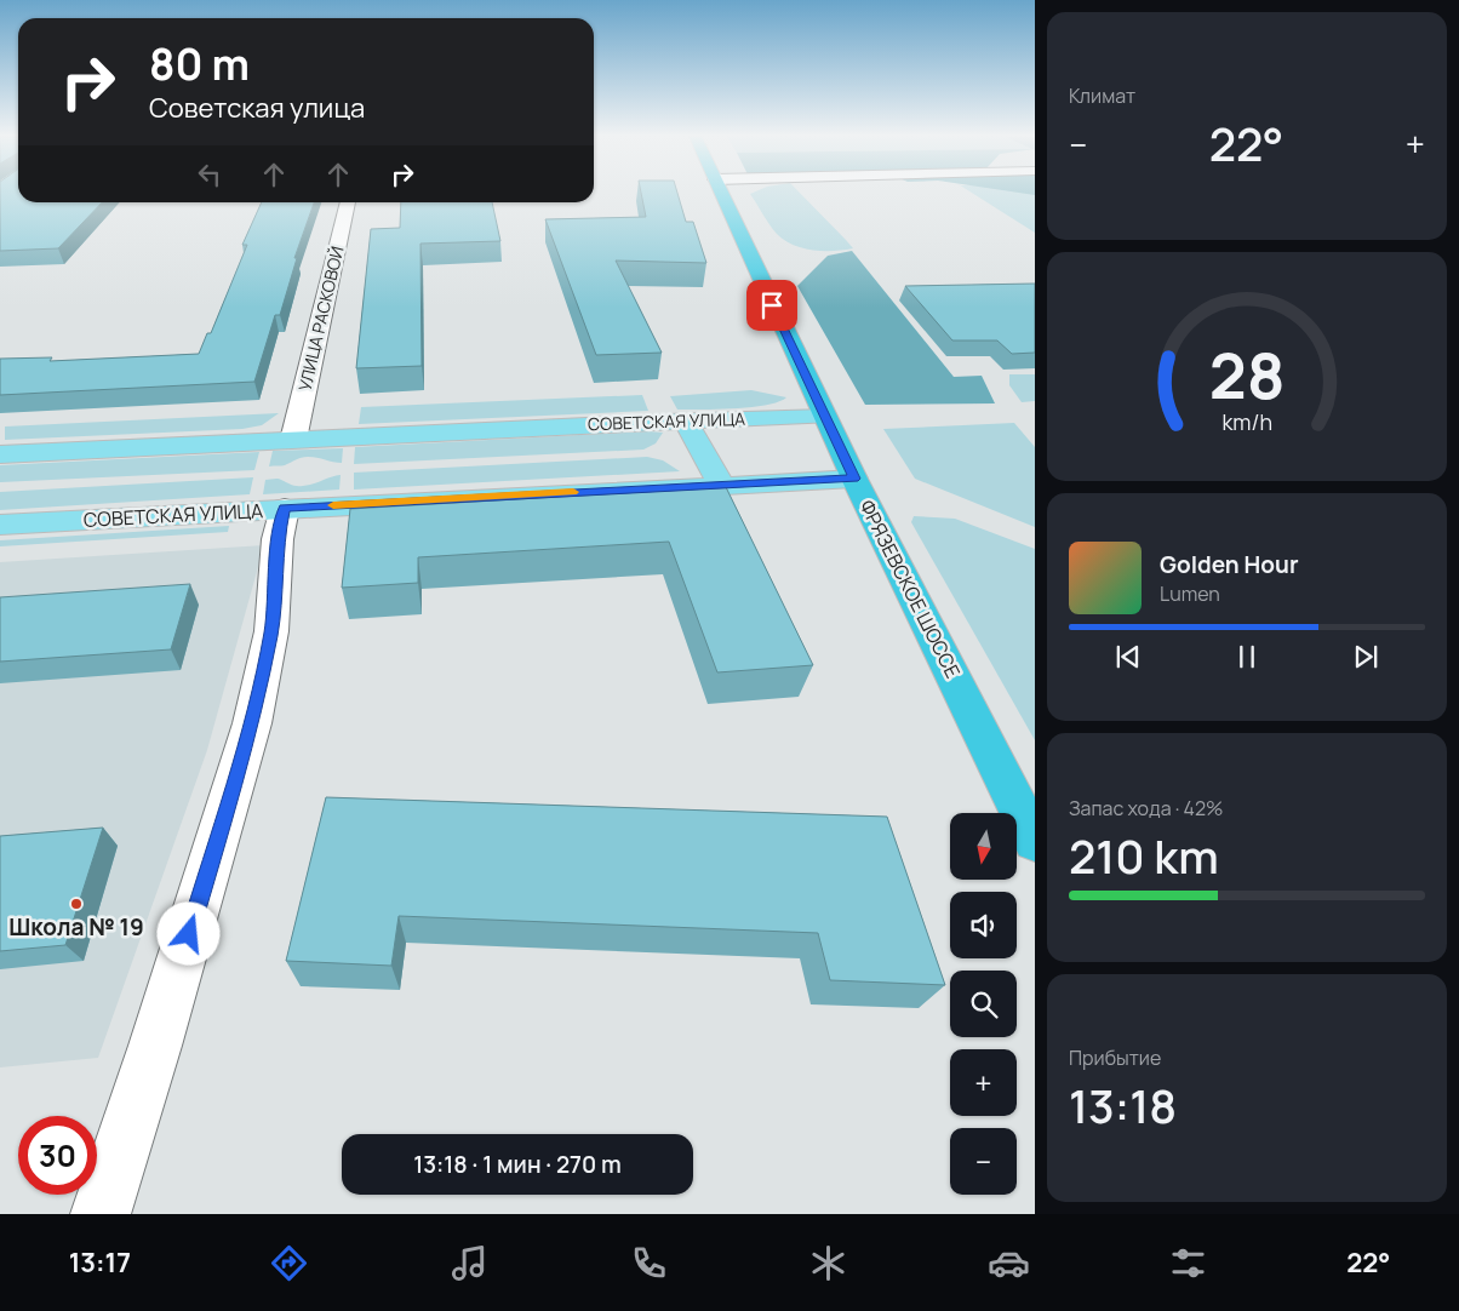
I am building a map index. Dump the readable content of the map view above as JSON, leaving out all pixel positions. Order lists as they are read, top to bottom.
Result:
{
  "streets": {
    "highway": ["ФРЯЗЕВСКОЕ ШОССЕ"],
    "main road": ["СОВЕТСКАЯ УЛИЦА"],
    "street": ["УЛИЦА РАСКОВОЙ"]
  },
  "crossings": [
    ["УЛИЦА РАСКОВОЙ", "СОВЕТСКАЯ УЛИЦА"],
    ["СОВЕТСКАЯ УЛИЦА", "ФРЯЗЕВСКОЕ ШОССЕ"]
  ],
  "places": ["Школа № 19"],
  "north": "bottom",
  "page": {
    "tile": [
      "Климат",
      ["Запас хода · 42%", "210 km"],
      ["Прибытие", "13:18"]
    ],
    "turn": ["80 m", "Советская улица"],
    "heat": ["−", "22°", "+"],
    "song": ["Golden Hour", "Lumen"],
    "map_buttons": ["+", "−"],
    "limit": "30",
    "trip": "13:18 · 1 мин · 270 m",
    "tabs": ["13:17", "22°"],
    "gauge": ["28", "km/h"]
  }
}
